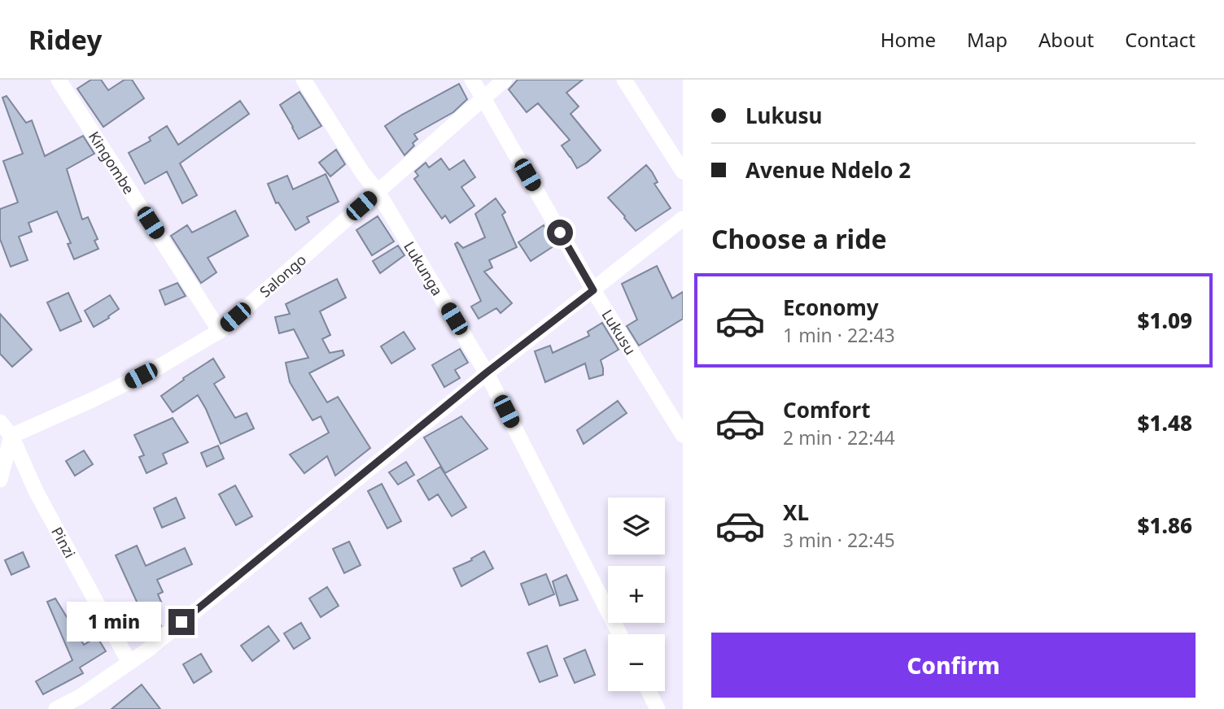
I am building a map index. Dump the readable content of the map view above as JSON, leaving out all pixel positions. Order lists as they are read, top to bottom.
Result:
{
  "streets": {
    "street": [
      "Kingombe",
      "Lukunga",
      "Salongo",
      "Lukusu",
      "Pinzi"
    ]
  },
  "crossings": [
    ["Kingombe", "Salongo"],
    ["Lukunga", "Salongo"],
    ["Salongo", "Lukusu"],
    ["Salongo", "Pinzi"]
  ],
  "page": {
    "header": "Ridey",
    "nav": [
      "Home",
      "Map",
      "About",
      "Contact"
    ],
    "banner": ["Lukusu", "Avenue Ndelo 2"],
    "heading": "Choose a ride",
    "list": [
      {
        "name": "Economy",
        "note": "1 min · 22:43",
        "value": "$1.09"
      },
      {
        "name": "Comfort",
        "note": "2 min · 22:44",
        "value": "$1.48"
      },
      {
        "name": "XL",
        "note": "3 min · 22:45",
        "value": "$1.86"
      }
    ],
    "map_buttons": ["+", "−"],
    "bubble": "1 min",
    "buttons": "Confirm"
  }
}
